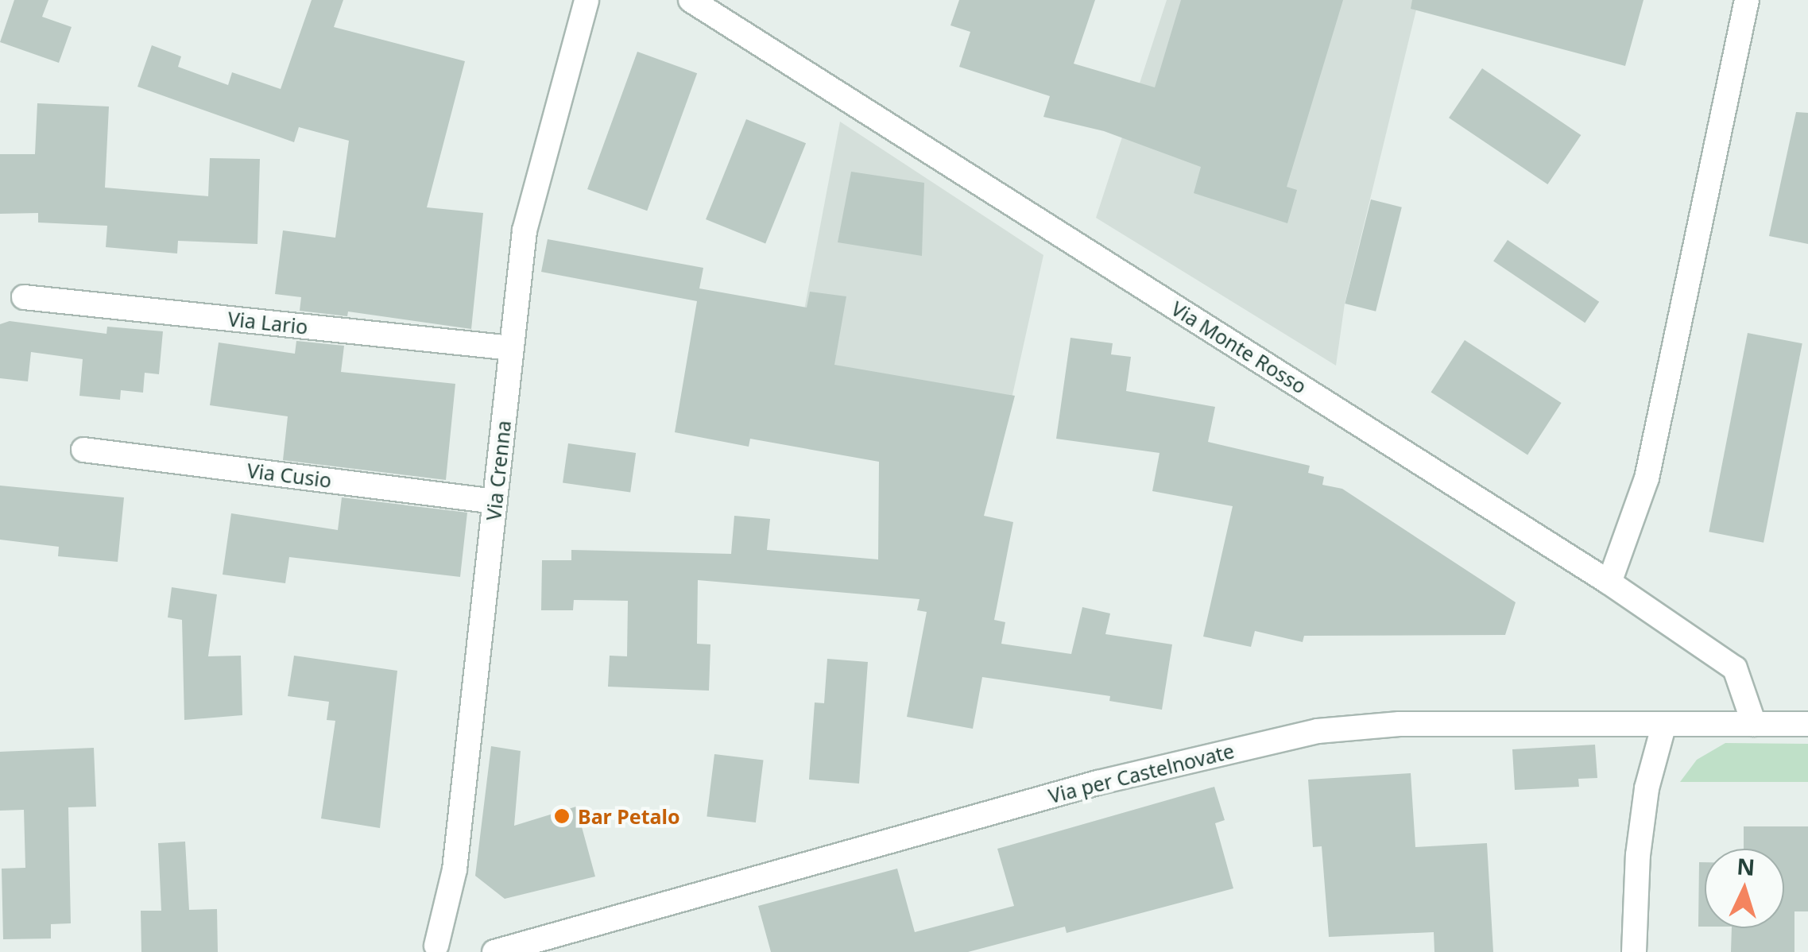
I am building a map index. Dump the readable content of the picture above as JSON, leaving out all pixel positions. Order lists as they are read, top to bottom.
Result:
{
  "streets": {
    "street": [
      "Via Lario",
      "Via Monte Rosso",
      "Via Crenna",
      "Via Cusio",
      "Via per Castelnovate"
    ]
  },
  "crossings": [
    ["Via Lario", "Via Crenna"],
    ["Via Monte Rosso", "Via per Castelnovate"],
    ["Via Crenna", "Via Cusio"]
  ],
  "places": ["Bar Petalo"],
  "north": "top"
}
